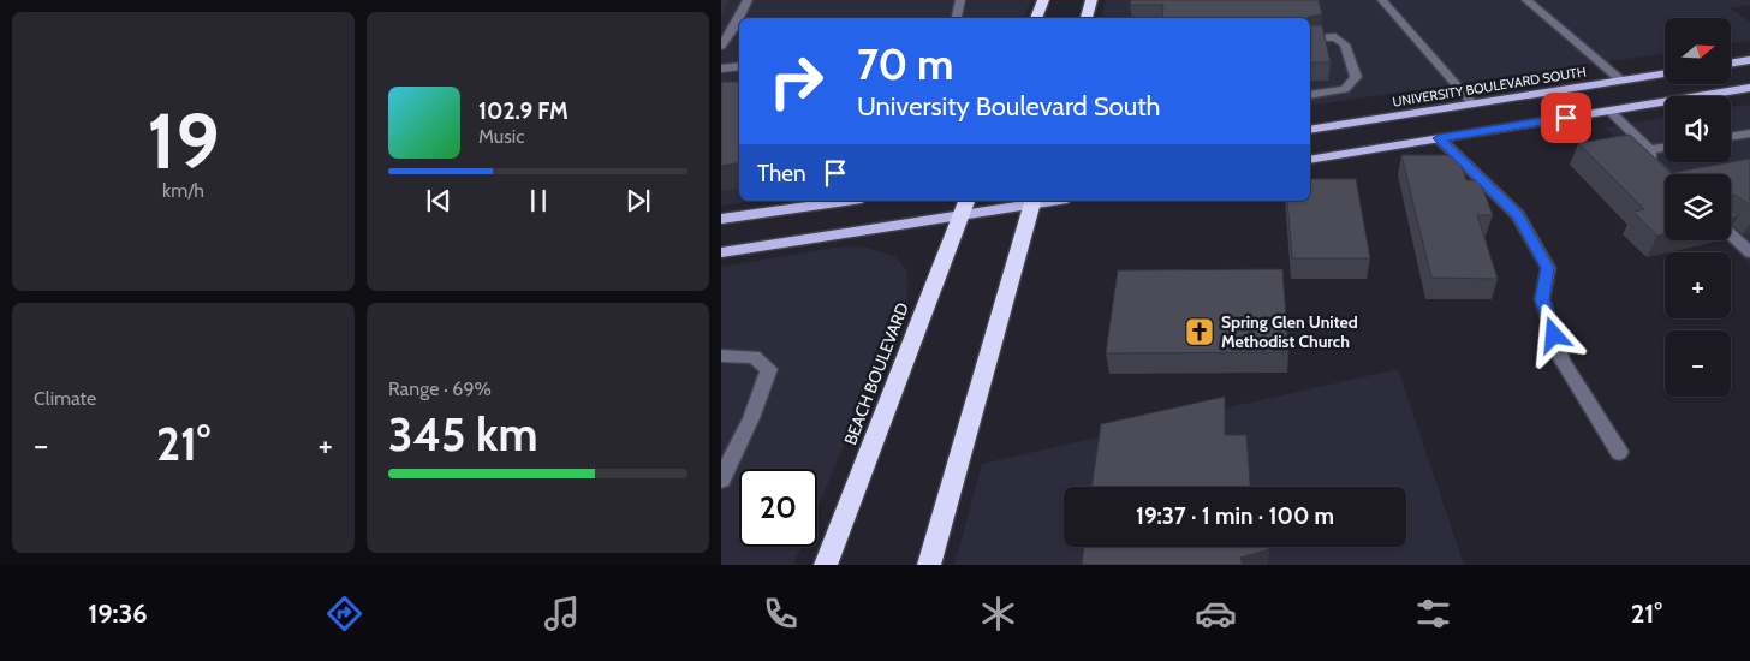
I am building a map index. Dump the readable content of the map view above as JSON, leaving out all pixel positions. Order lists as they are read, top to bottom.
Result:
{
  "streets": {
    "highway": ["BEACH BOULEVARD"],
    "main road": ["UNIVERSITY BOULEVARD SOUTH"]
  },
  "places": {
    "church": ["Spring Glen United Methodist Church"]
  },
  "north": "right",
  "page": {
    "tile": [
      ["19", "km/h"],
      "Climate",
      ["Range · 69%", "345 km"]
    ],
    "map_buttons": ["+", "−"],
    "turn": ["70 m", "University Boulevard South"],
    "song": ["102.9 FM", "Music"],
    "then": "Then",
    "heat": ["−", "21°", "+"],
    "limit": "20",
    "trip": "19:37 · 1 min · 100 m",
    "tabs": ["19:36", "21°"]
  }
}
